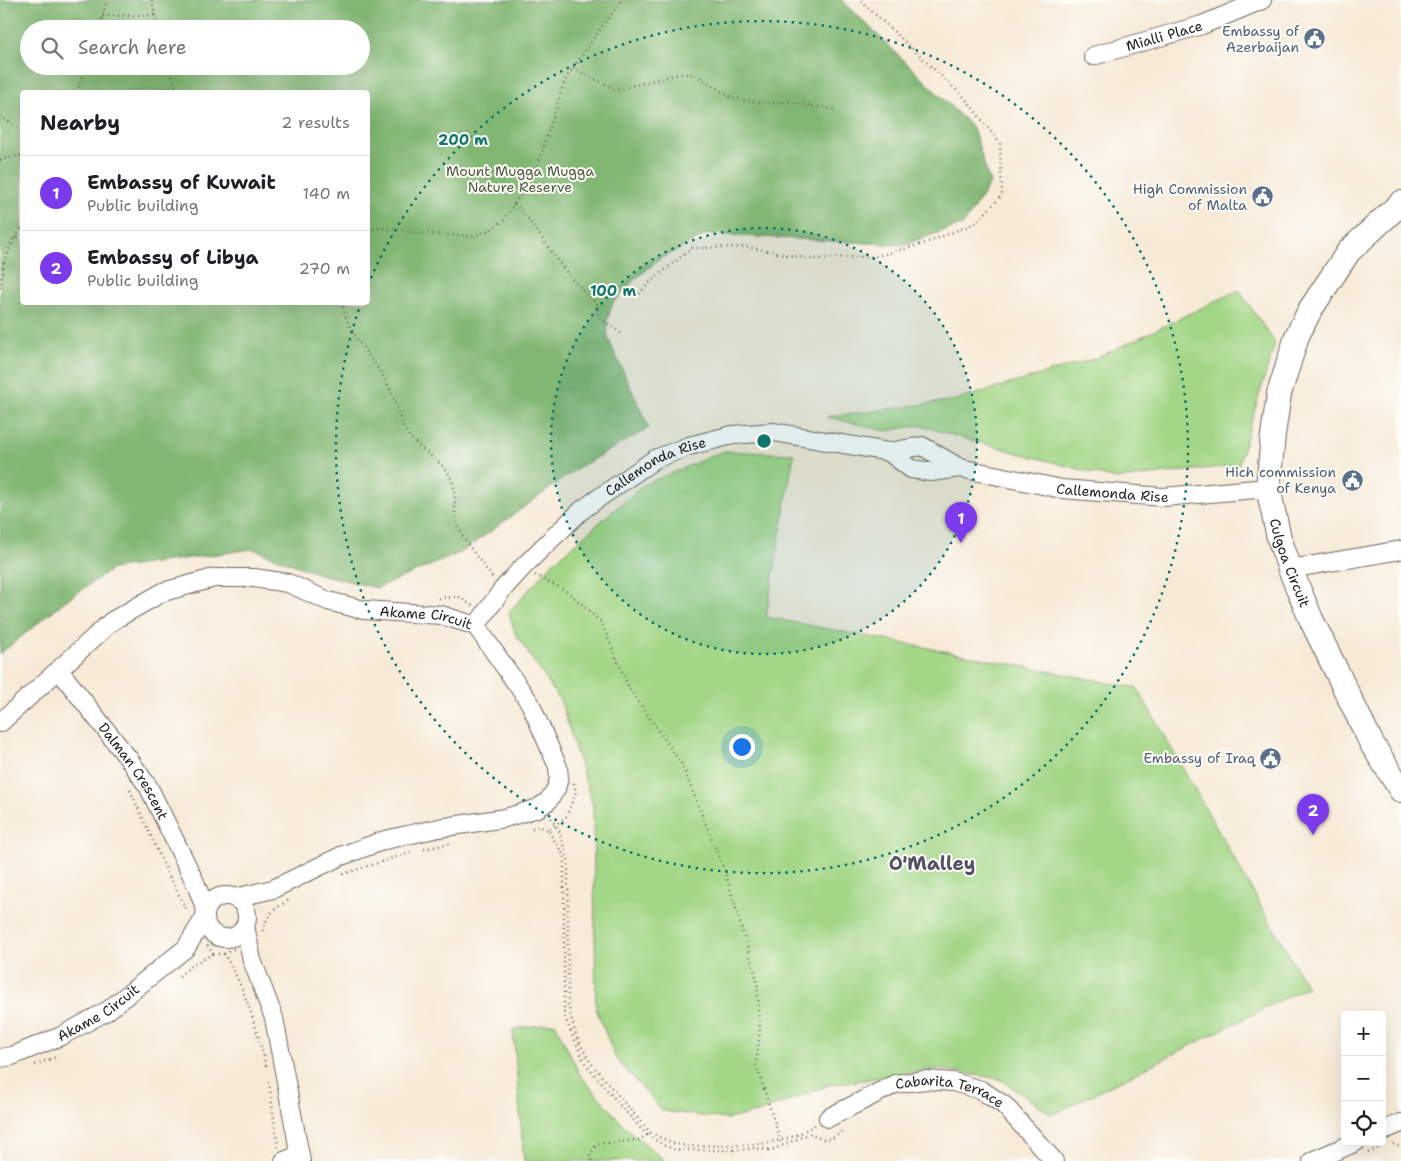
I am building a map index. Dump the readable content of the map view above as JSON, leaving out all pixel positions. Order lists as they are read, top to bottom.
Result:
{
  "streets": {
    "street": [
      "Mialli Place",
      "Callemonda Rise",
      "Culgoa Circuit",
      "Akame Circuit",
      "Dalman Crescent",
      "Cabarita Terrace"
    ]
  },
  "crossings": [
    ["Callemonda Rise", "Culgoa Circuit"],
    ["Callemonda Rise", "Akame Circuit"],
    ["Akame Circuit", "Dalman Crescent"]
  ],
  "districts": ["O'Malley"],
  "parks": ["Mount Mugga Mugga Nature Reserve"],
  "places": {
    "public building": [
      "Embassy of Azerbaijan",
      "High Commission of Malta",
      "Hich commission of Kenya",
      "Embassy of Iraq"
    ]
  },
  "page": {
    "search": "Search here",
    "heading": ["Nearby", "2 results"],
    "list": [
      {
        "mark": "1",
        "name": "Embassy of Kuwait",
        "note": "Public building",
        "value": "140 m"
      },
      {
        "mark": "2",
        "name": "Embassy of Libya",
        "note": "Public building",
        "value": "270 m"
      }
    ],
    "pins": ["1", "2"],
    "map_buttons": ["+", "−"]
  },
  "rings": ["200 m", "100 m"]
}
